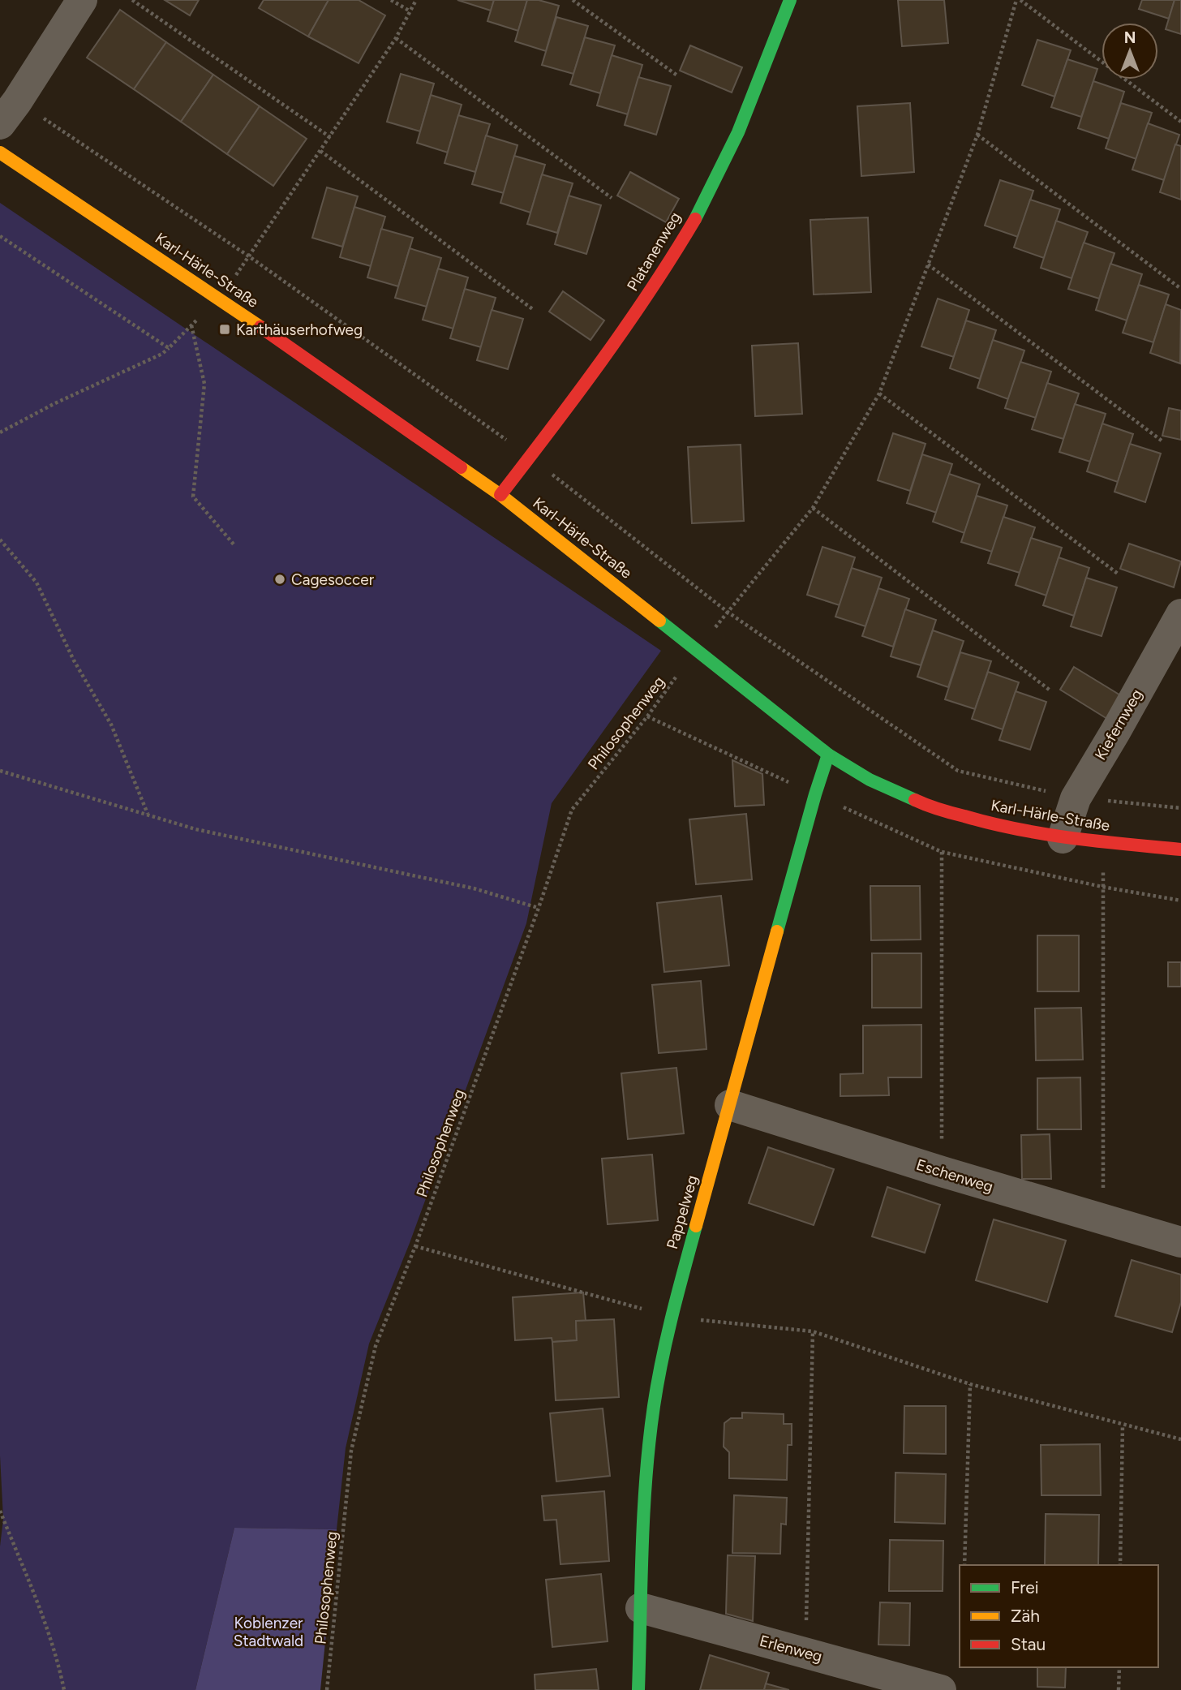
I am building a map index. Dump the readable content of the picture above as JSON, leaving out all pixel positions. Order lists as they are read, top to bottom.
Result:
{
  "streets": {
    "street": [
      "Platanenweg",
      "Karl-Härle-Straße",
      "Kiefernweg",
      "Eschenweg",
      "Pappelweg",
      "Erlenweg"
    ],
    "path": ["Philosophenweg"]
  },
  "crossings": [
    ["Platanenweg", "Karl-Härle-Straße"],
    ["Karl-Härle-Straße", "Philosophenweg"],
    ["Karl-Härle-Straße", "Kiefernweg"],
    ["Karl-Härle-Straße", "Pappelweg"],
    ["Eschenweg", "Pappelweg"],
    ["Pappelweg", "Erlenweg"]
  ],
  "parks": ["Koblenzer Stadtwald"],
  "places": {
    "transit": ["Karthäuserhofweg"],
    "other": ["Cagesoccer"]
  },
  "legend": ["Frei", "Zäh", "Stau"],
  "north": "top"
}
